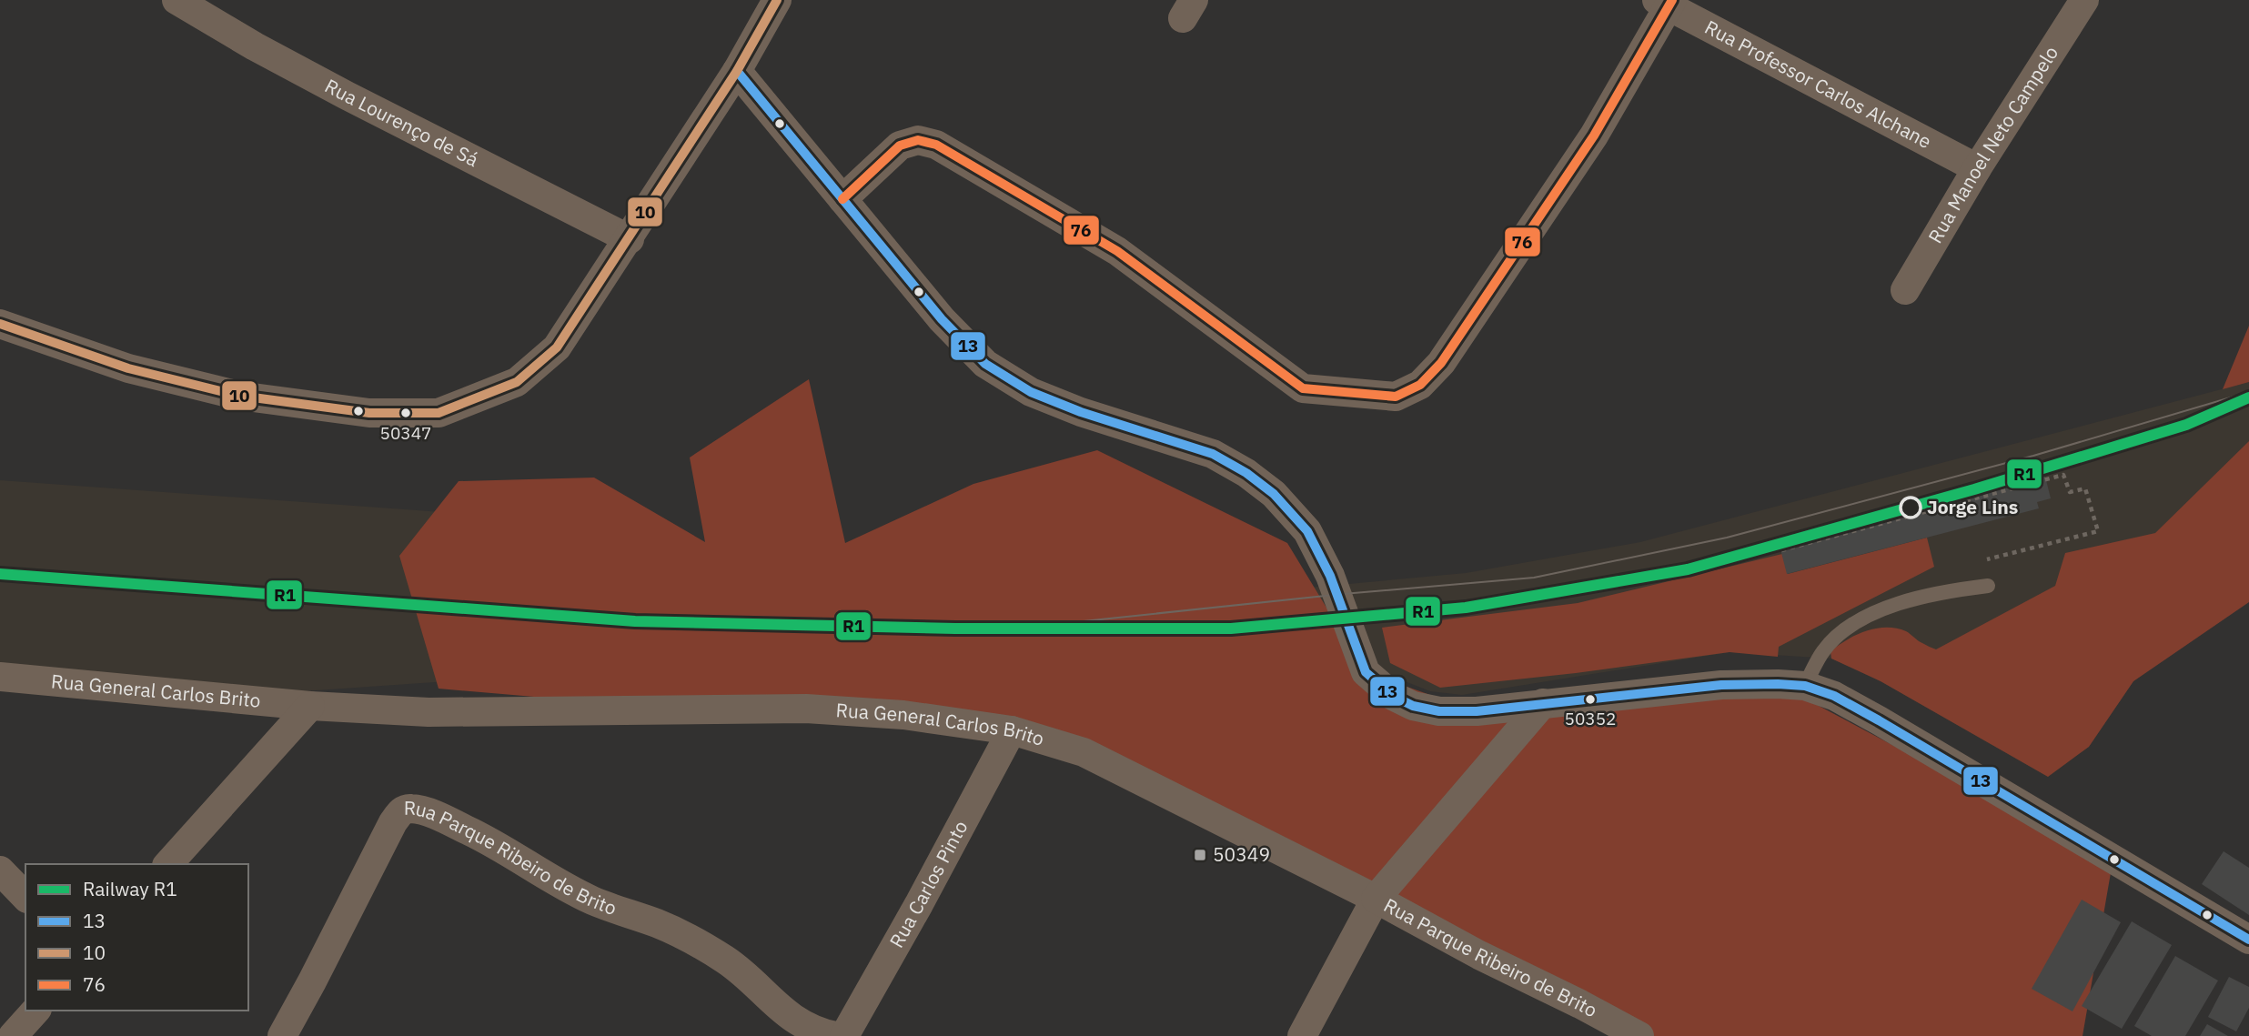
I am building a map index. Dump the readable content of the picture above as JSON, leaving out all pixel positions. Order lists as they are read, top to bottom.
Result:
{
  "streets": {
    "street": [
      "Rua Professor Carlos Alchane",
      "Rua Lourenço de Sá",
      "Rua Manoel Neto Campelo",
      "Rua General Carlos Brito",
      "Rua Parque Ribeiro de Brito",
      "Rua Carlos Pinto"
    ]
  },
  "crossings": [
    ["Rua Professor Carlos Alchane", "Rua Manoel Neto Campelo"],
    ["Rua General Carlos Brito", "Rua Parque Ribeiro de Brito"],
    ["Rua General Carlos Brito", "Rua Carlos Pinto"]
  ],
  "places": {
    "other": ["50347", "Jorge Lins", "50352"],
    "transit": ["50349"]
  },
  "lines": [
    "transit line 10",
    "transit line 76",
    "transit line 13",
    "rail line R1"
  ],
  "legend": [
    "Railway R1",
    "13",
    "10",
    "76"
  ]
}
